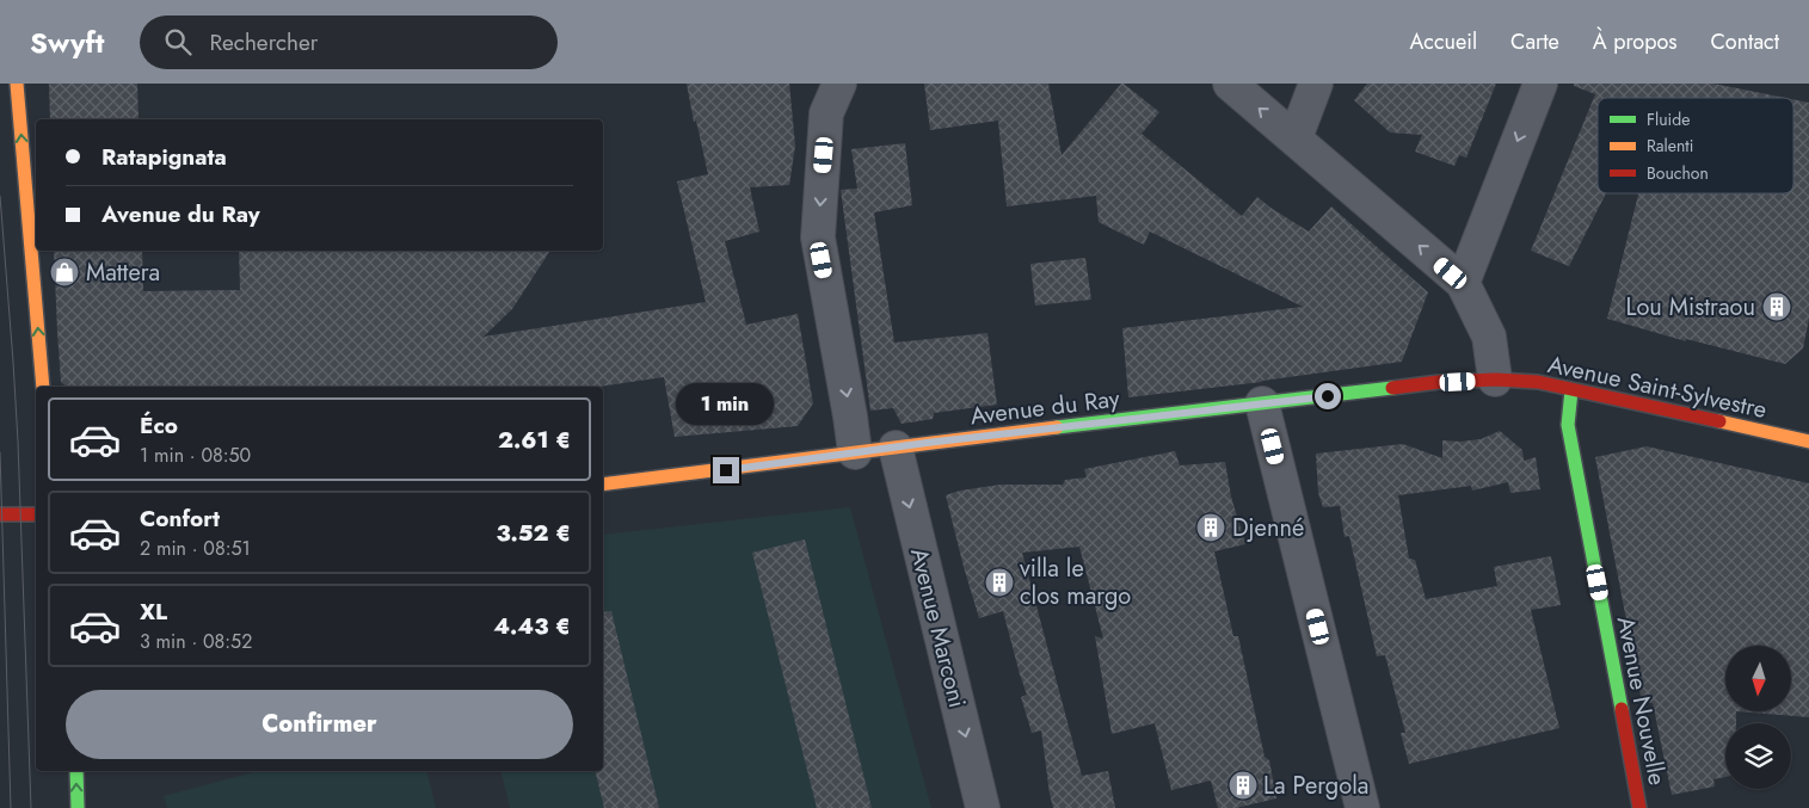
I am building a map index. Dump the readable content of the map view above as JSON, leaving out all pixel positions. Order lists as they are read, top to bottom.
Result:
{
  "streets": {
    "main road": ["Avenue Saint-Sylvestre", "Avenue du Ray", "Avenue Nouvelle"],
    "street": ["Avenue Marconi"]
  },
  "crossings": [
    ["Avenue Saint-Sylvestre", "Avenue du Ray"],
    ["Avenue Saint-Sylvestre", "Avenue Nouvelle"],
    ["Avenue du Ray", "Avenue Marconi"]
  ],
  "one_way": ["Avenue Marconi"],
  "places": {
    "shop": ["Mattera"],
    "building": [
      "Lou Mistraou",
      "Djenné",
      "villa le clos margo",
      "La Pergola"
    ]
  },
  "legend": ["Fluide", "Ralenti", "Bouchon"],
  "north": "bottom",
  "page": {
    "header": "Swyft",
    "search": "Rechercher",
    "nav": [
      "Accueil",
      "Carte",
      "À propos",
      "Contact"
    ],
    "banner": ["Ratapignata", "Avenue du Ray"],
    "bubble": "1 min",
    "list": [
      {
        "name": "Éco",
        "note": "1 min · 08:50",
        "value": "2.61 €"
      },
      {
        "name": "Confort",
        "note": "2 min · 08:51",
        "value": "3.52 €"
      },
      {
        "name": "XL",
        "note": "3 min · 08:52",
        "value": "4.43 €"
      }
    ],
    "buttons": "Confirmer"
  }
}
